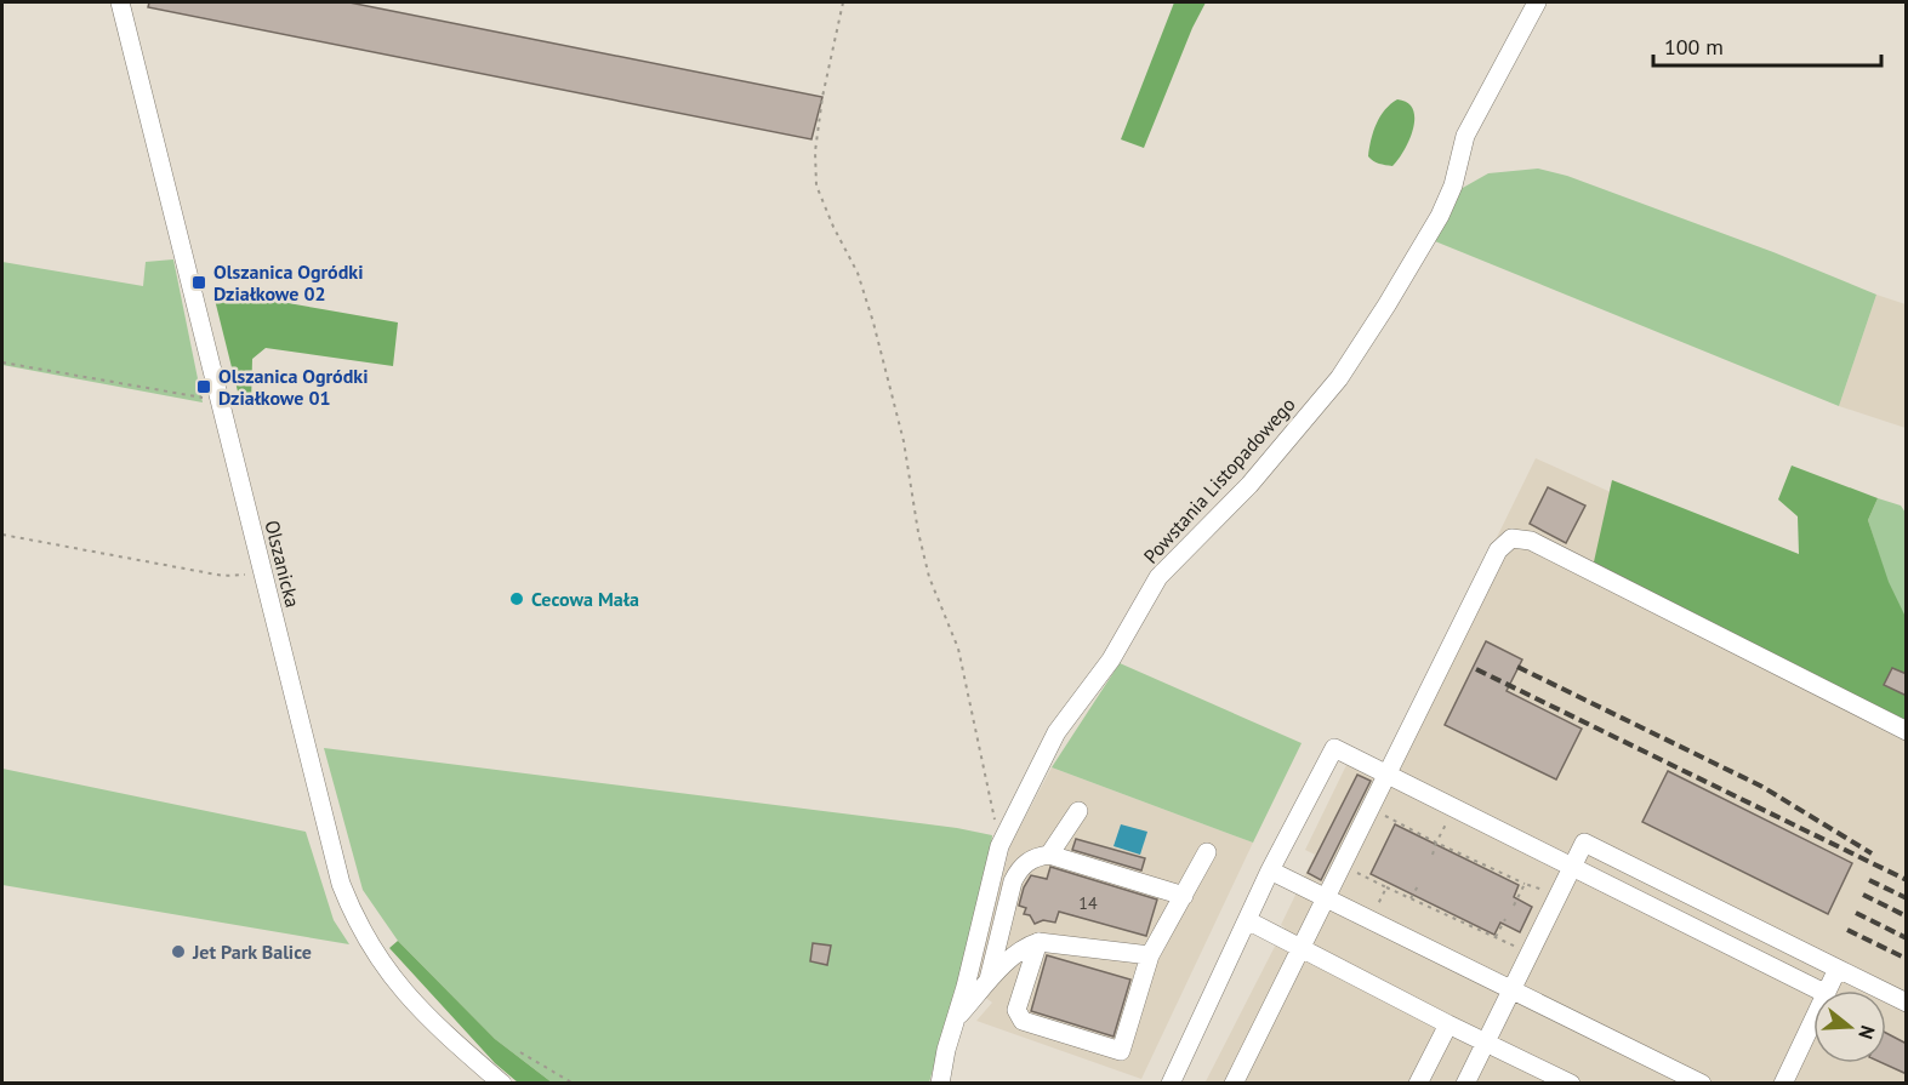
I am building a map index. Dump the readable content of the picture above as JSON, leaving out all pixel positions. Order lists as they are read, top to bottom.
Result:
{
  "streets": {
    "street": ["Powstania Listopadowego", "Olszanicka"]
  },
  "places": {
    "transit": ["Olszanica Ogródki Działkowe 02", "Olszanica Ogródki Działkowe 01"],
    "other": ["Cecowa Mała", "Jet Park Balice"]
  },
  "house_numbers": ["14"],
  "scale_bar": "100 m",
  "north": "right"
}
